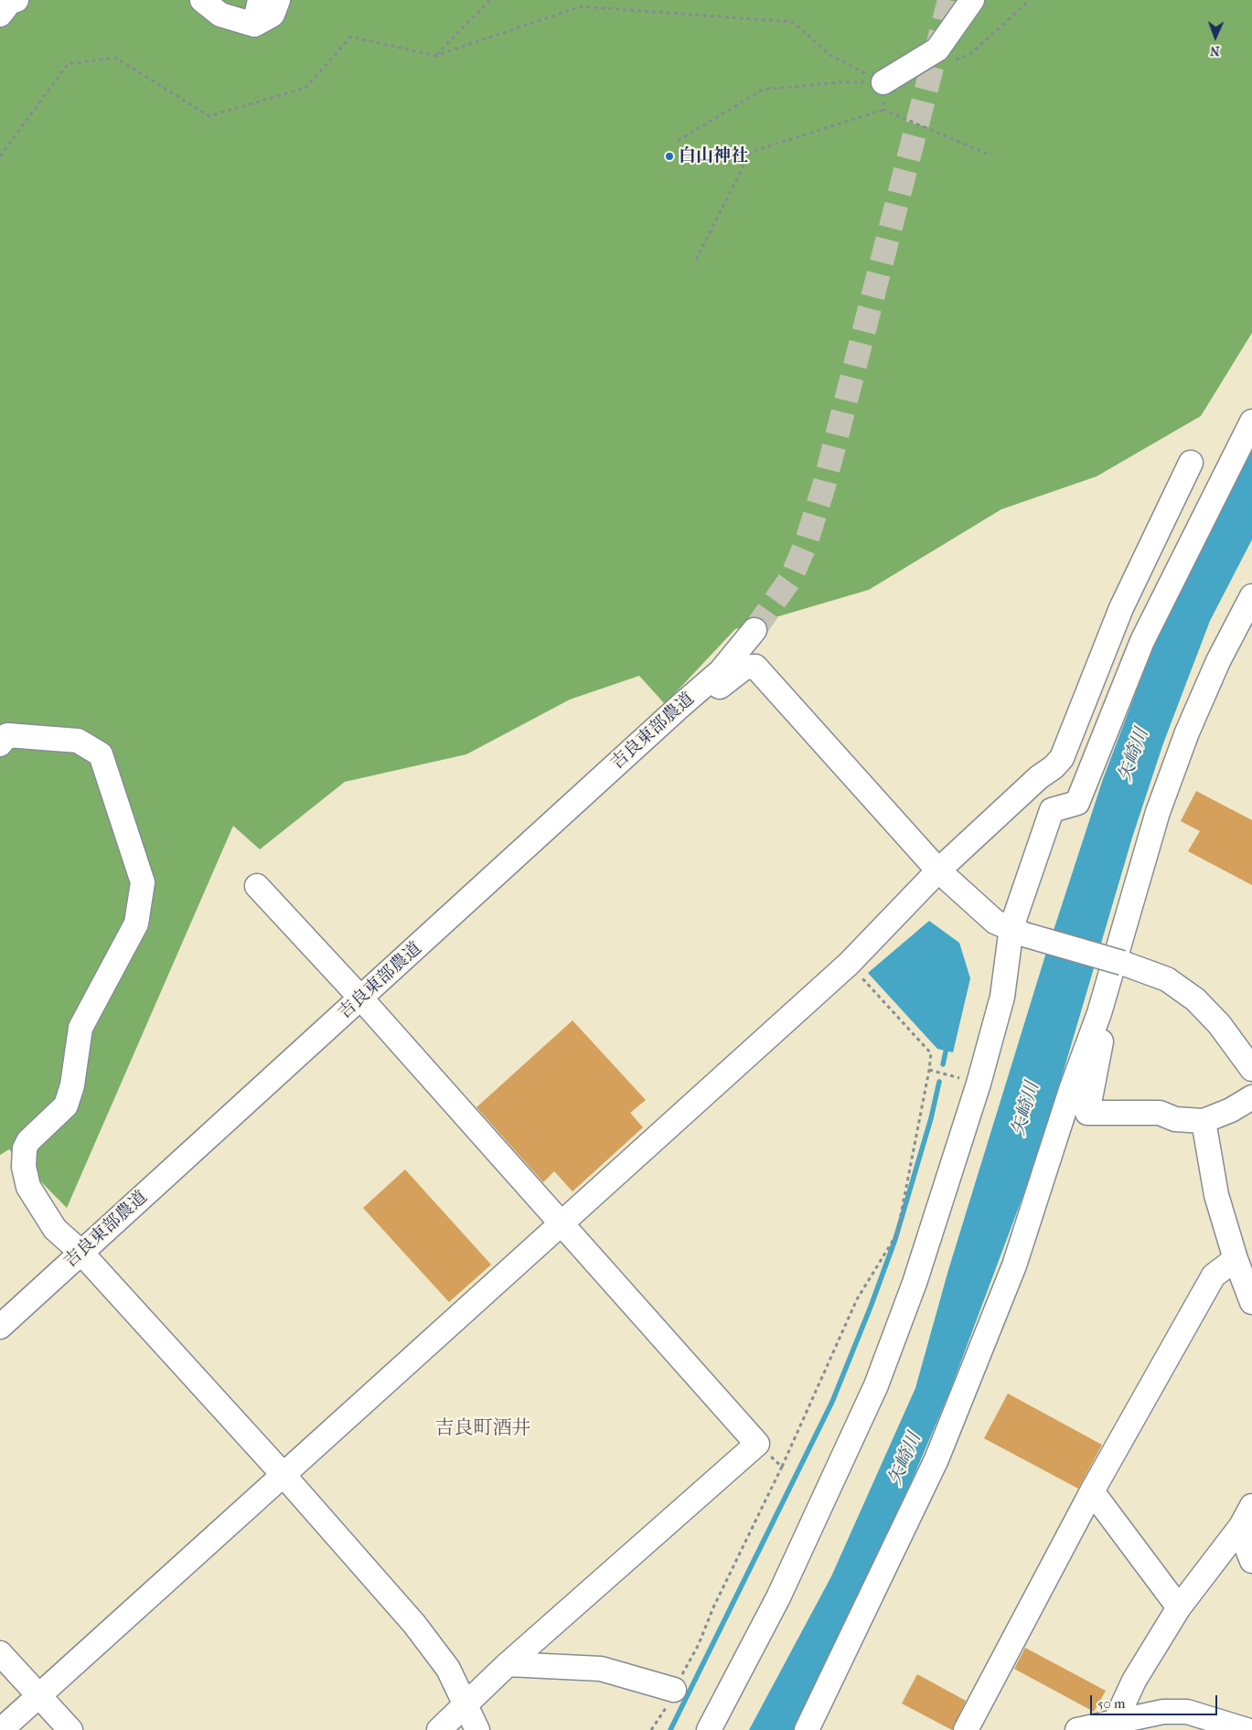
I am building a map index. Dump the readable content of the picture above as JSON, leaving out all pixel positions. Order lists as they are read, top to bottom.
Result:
{
  "streets": {
    "street": ["吉良東部農道"]
  },
  "districts": ["吉良町酒井"],
  "water": ["矢崎川"],
  "places": ["白山神社"],
  "scale_bar": "50 m",
  "north": "bottom"
}
